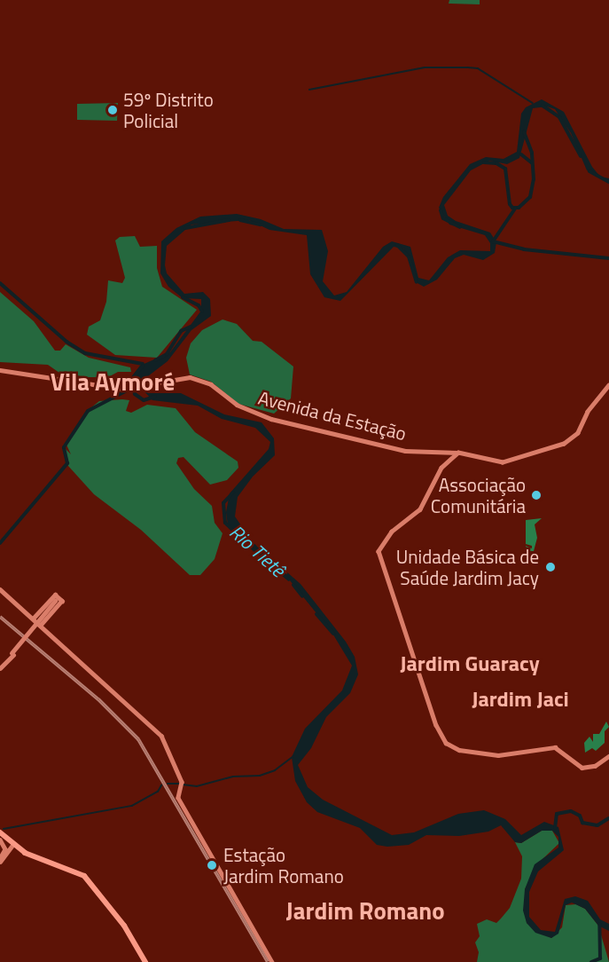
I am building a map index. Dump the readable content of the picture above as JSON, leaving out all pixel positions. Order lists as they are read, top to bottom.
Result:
{
  "streets": {
    "street": ["Avenida da Estação"]
  },
  "districts": [
    "Vila Aymoré",
    "Jardim Guaracy",
    "Jardim Jaci",
    "Jardim Romano"
  ],
  "water": ["Rio Tietê"],
  "places": [
    "59º Distrito Policial",
    "Associação Comunitária",
    "Unidade Básica de Saúde Jardim Jacy",
    "Estação Jardim Romano"
  ]
}
